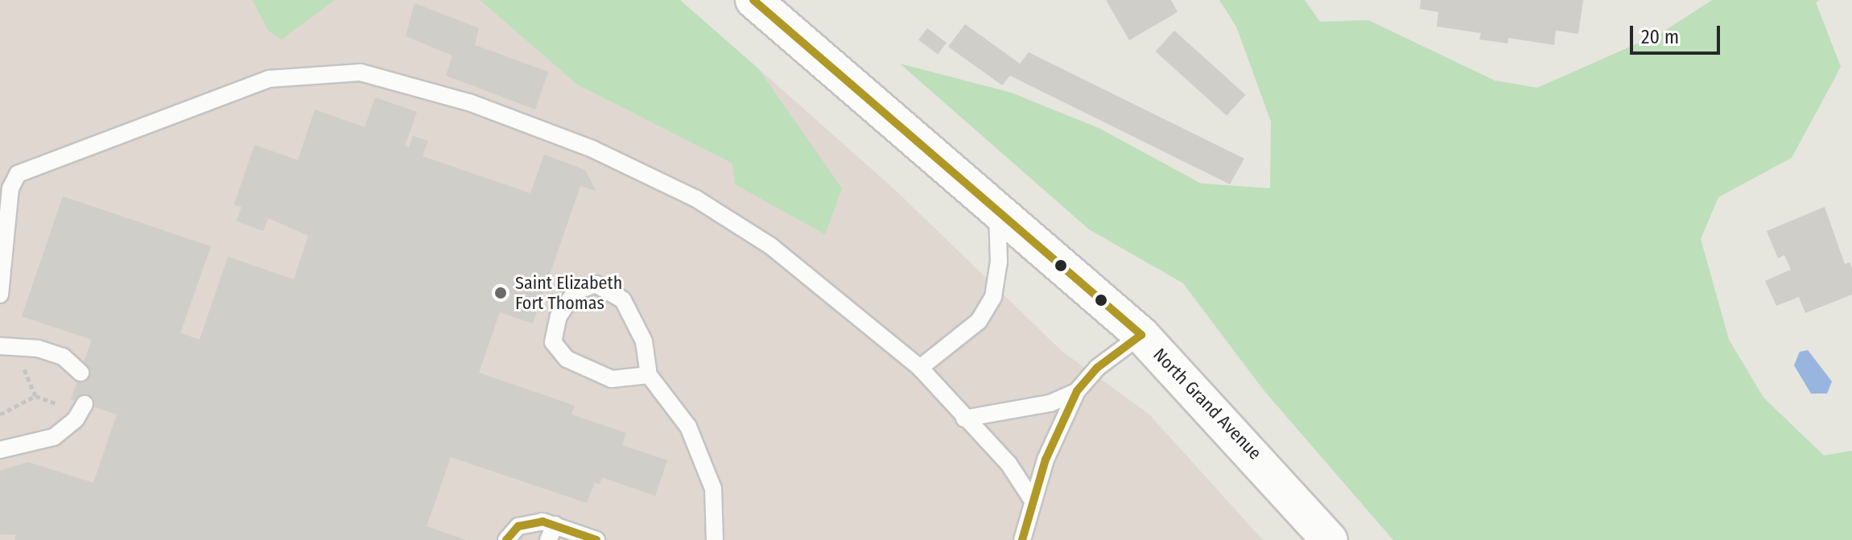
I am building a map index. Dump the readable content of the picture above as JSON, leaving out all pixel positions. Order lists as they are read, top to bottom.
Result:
{
  "streets": {
    "main road": ["North Grand Avenue"]
  },
  "places": ["Saint Elizabeth Fort Thomas"],
  "scale_bar": "20 m"
}
